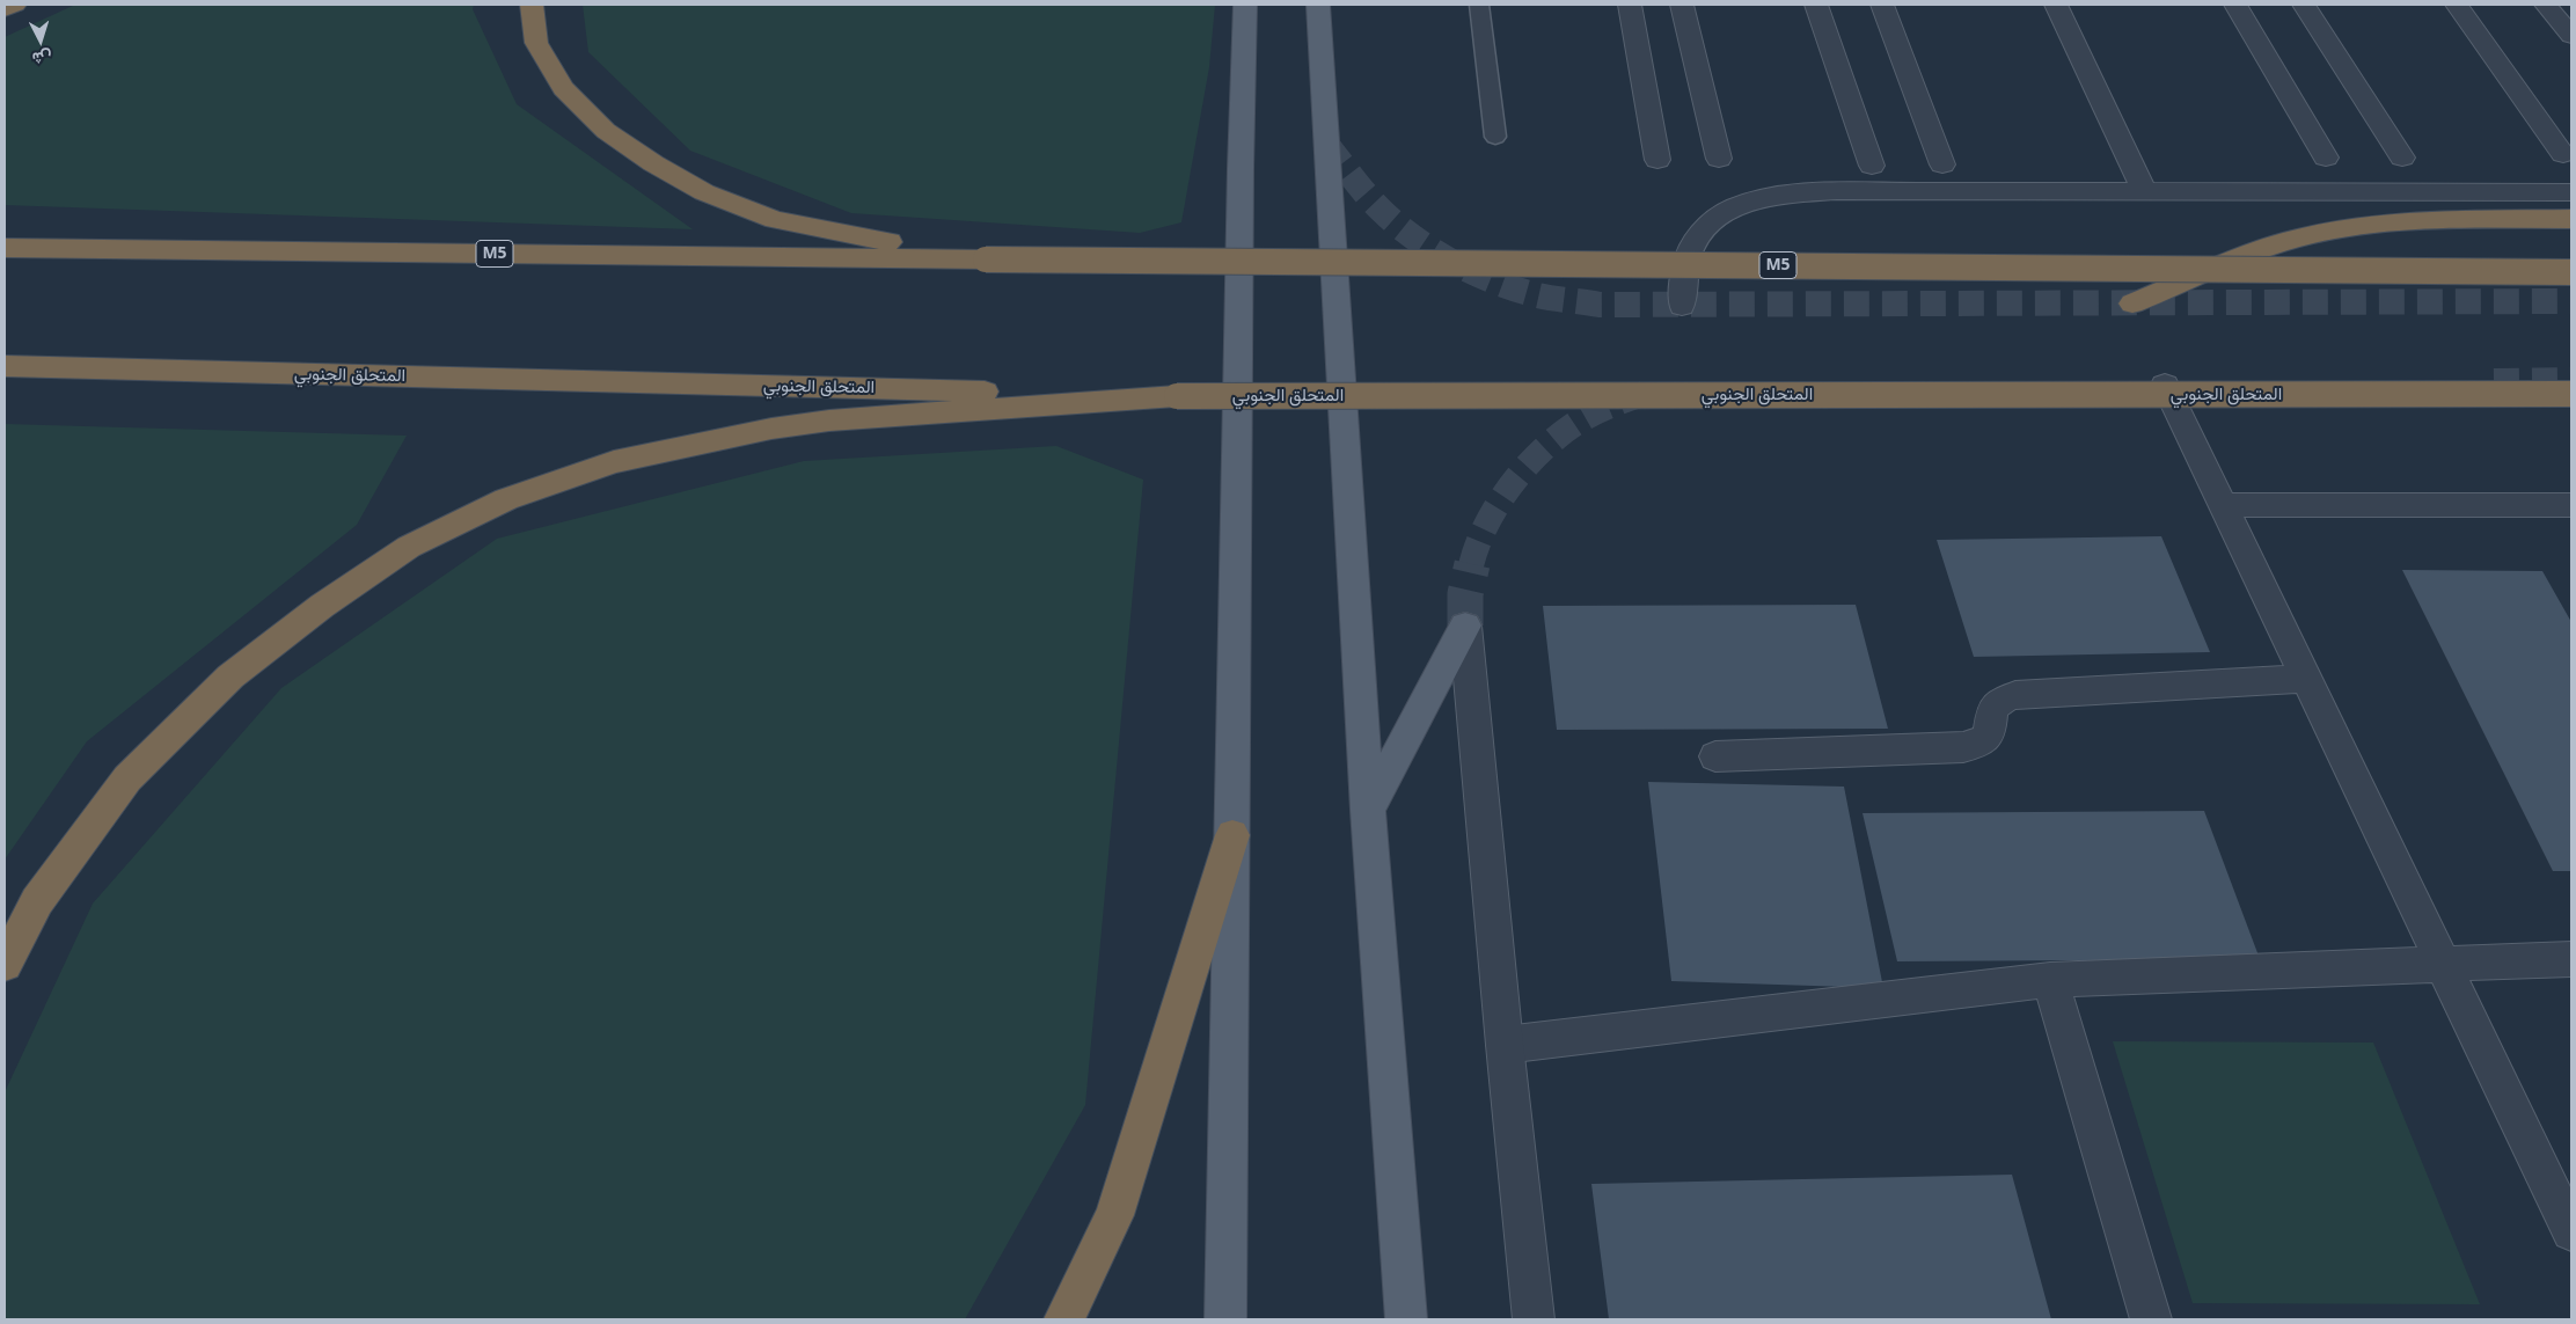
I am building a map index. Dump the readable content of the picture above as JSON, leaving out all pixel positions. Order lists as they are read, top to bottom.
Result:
{
  "streets": {
    "highway": ["M5", "المتحلق الجنوبي"]
  },
  "north": "bottom"
}
